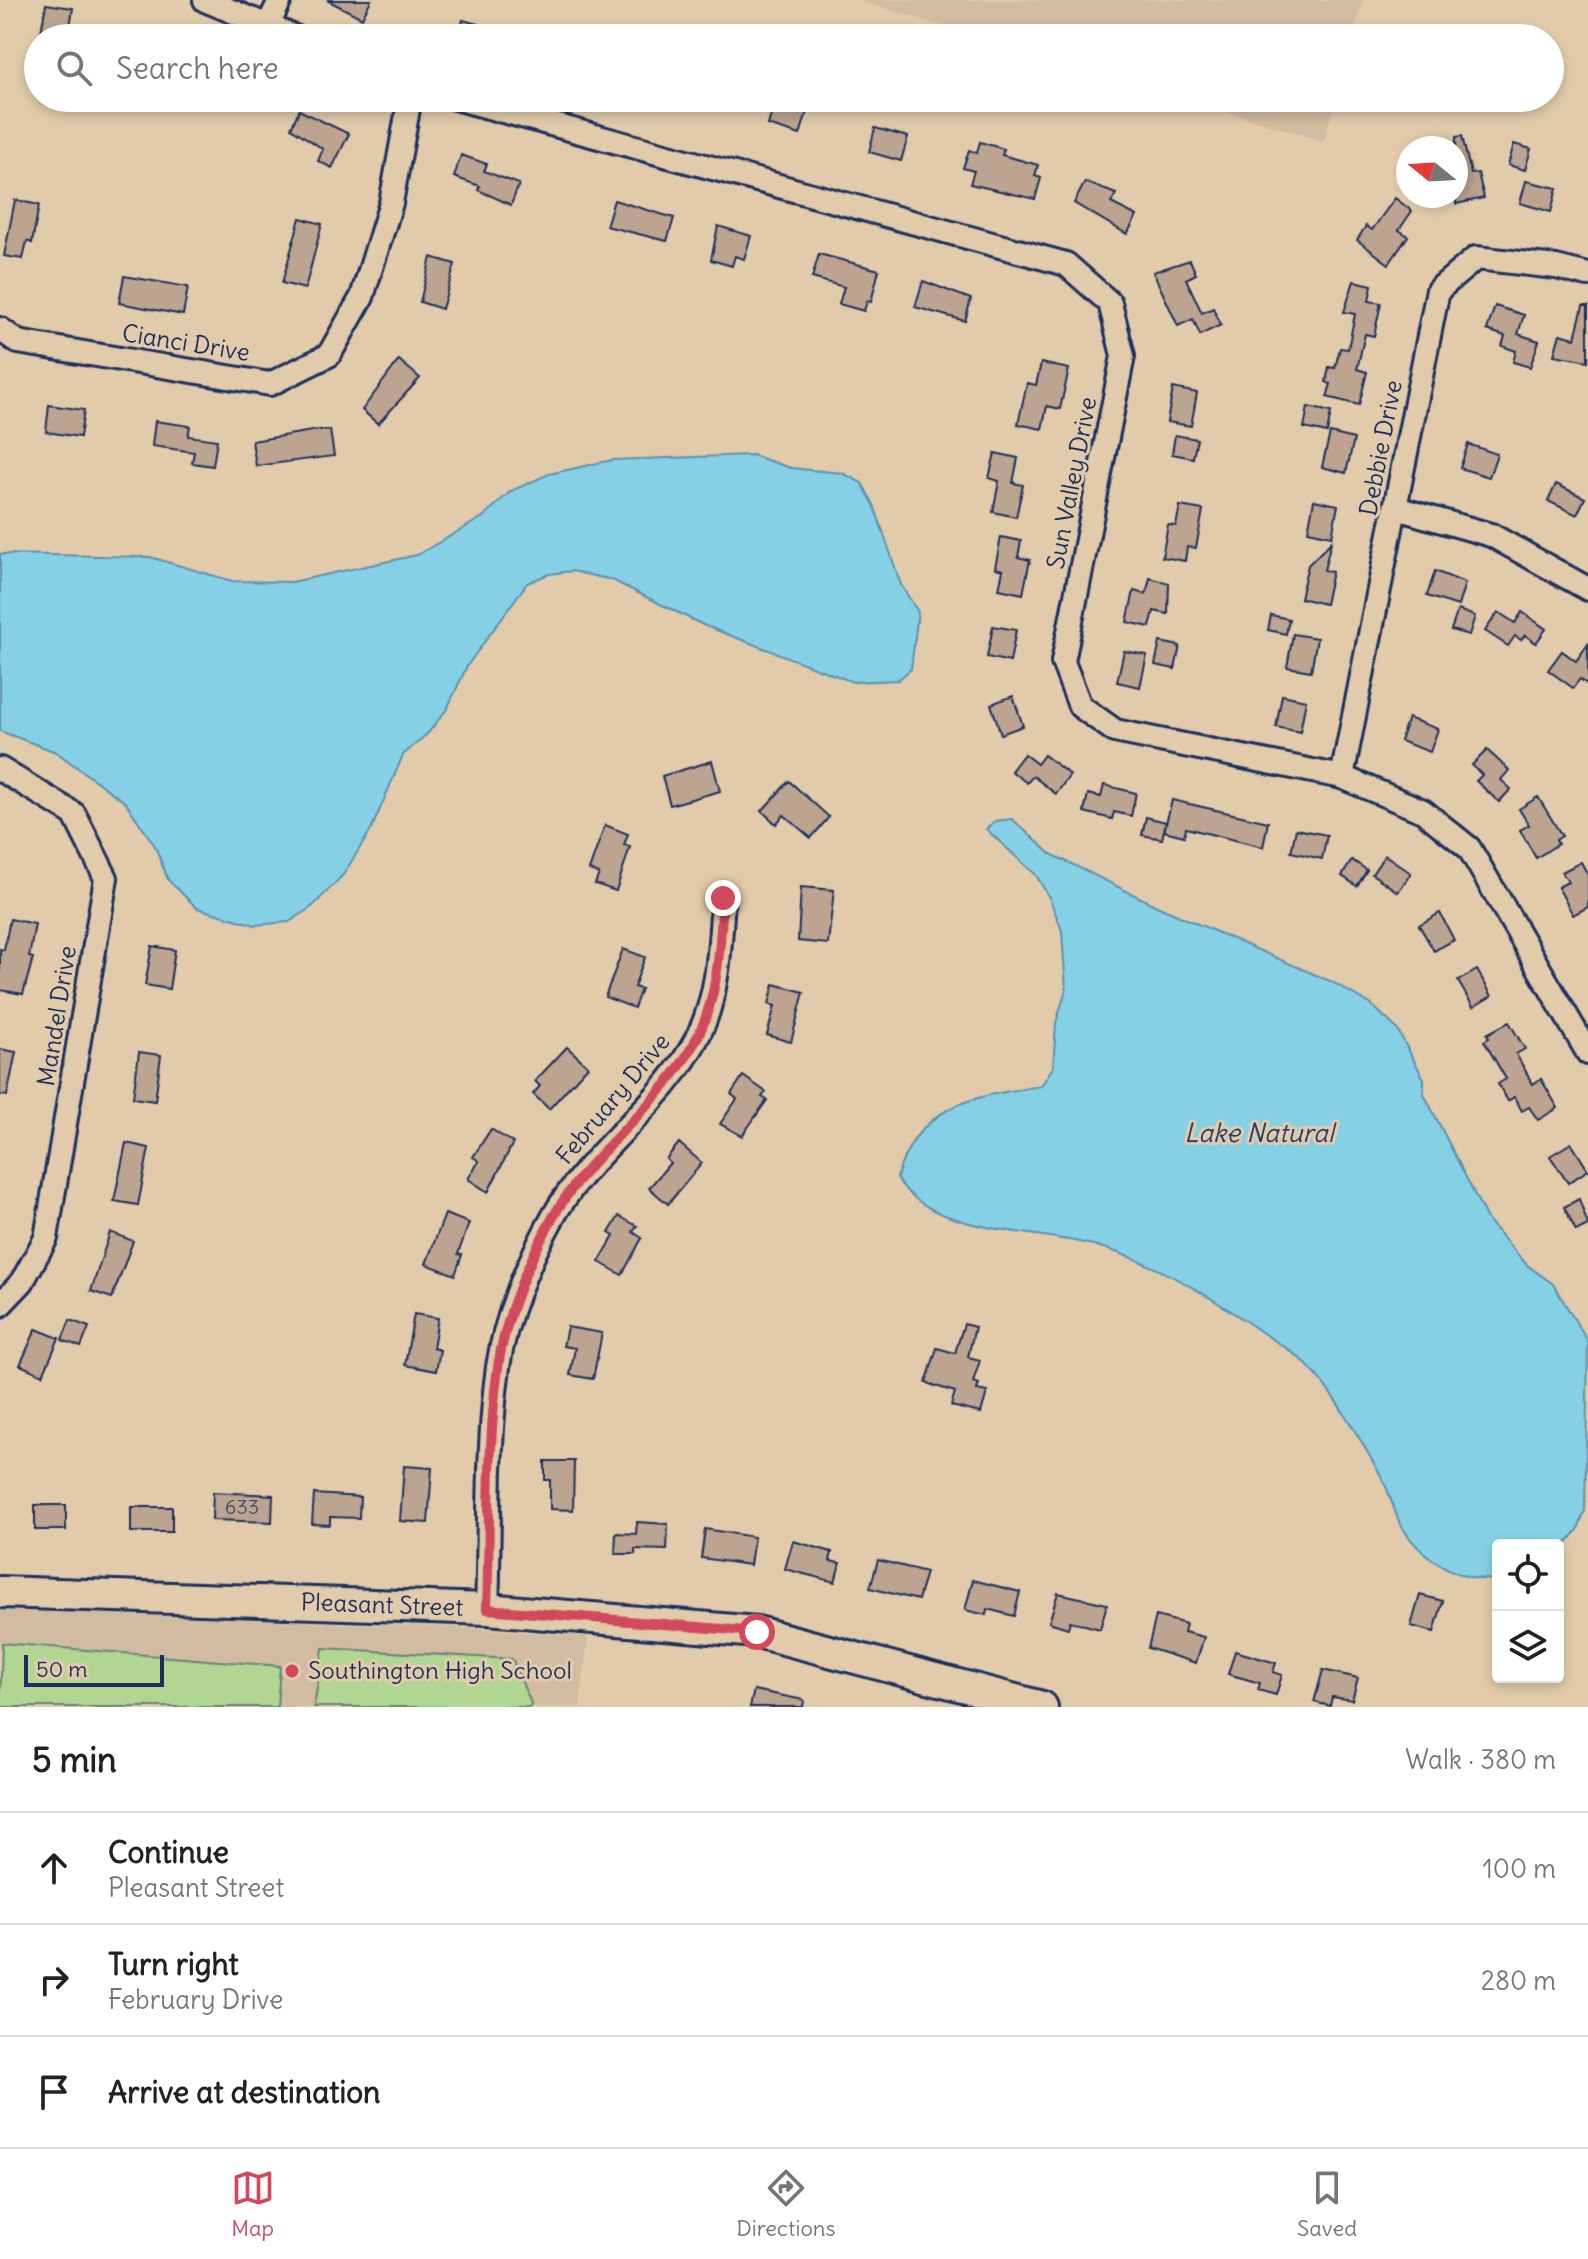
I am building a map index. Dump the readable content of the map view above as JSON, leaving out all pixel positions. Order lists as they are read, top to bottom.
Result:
{
  "streets": {
    "street": [
      "Cianci Drive",
      "Debbie Drive",
      "Sun Valley Drive",
      "Mandel Drive",
      "February Drive",
      "Pleasant Street"
    ]
  },
  "crossings": [
    ["Debbie Drive", "Sun Valley Drive"],
    ["February Drive", "Pleasant Street"]
  ],
  "water": ["Lake Natural"],
  "places": ["Southington High School"],
  "house_numbers": ["633"],
  "scale_bar": "50 m",
  "north": "left",
  "page": {
    "search": "Search here",
    "scale": "50 m",
    "heading": ["5 min", "Walk · 380 m"],
    "list": [
      ["Continue", "Pleasant Street", "100 m"],
      ["Turn right", "February Drive", "280 m"],
      "Arrive at destination"
    ],
    "nav": ["Map", "Directions", "Saved"]
  }
}
